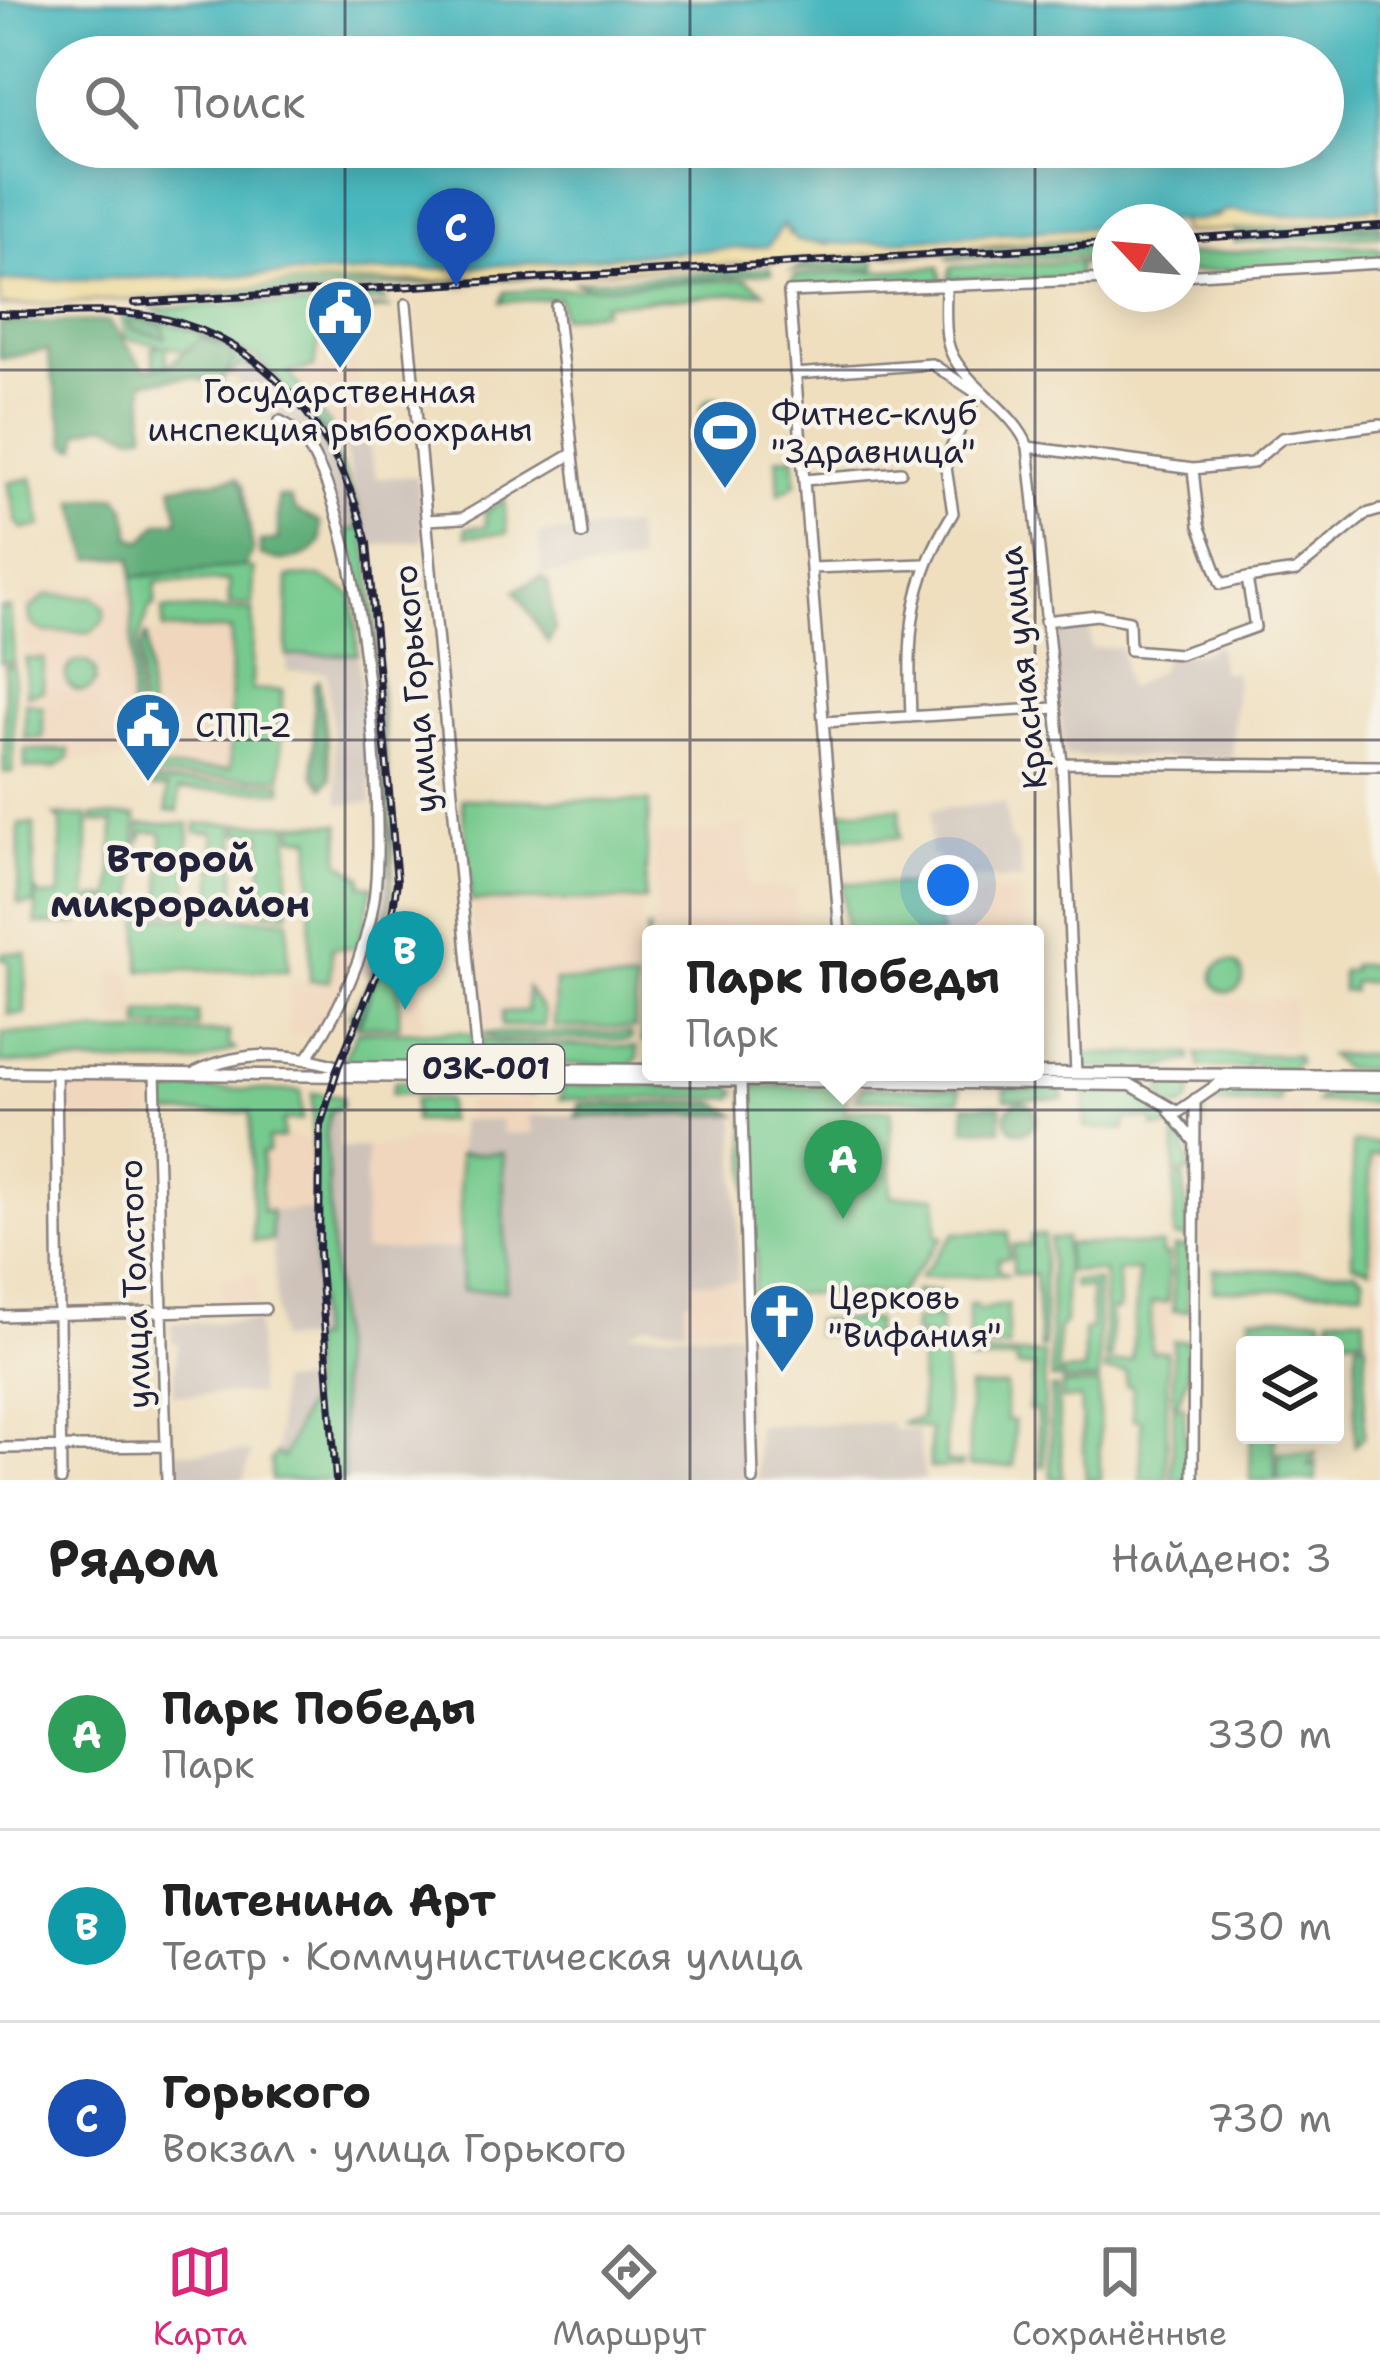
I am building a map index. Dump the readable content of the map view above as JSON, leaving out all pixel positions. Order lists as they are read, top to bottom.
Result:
{
  "streets": {
    "main road": ["03К-001"],
    "street": ["Красная улица", "улица Горького", "улица Толстого"]
  },
  "crossings": [
    ["улица Горького", "03К-001"],
    ["03К-001", "улица Толстого"]
  ],
  "districts": ["Второй микрорайон"],
  "places": {
    "public building": ["Государственная инспекция рыбоохраны", "СПП-2"],
    "sports": ["Фитнес-клуб \"Здравница\""],
    "church": ["Церковь \"Вифания\""]
  },
  "north": "top left",
  "page": {
    "search": "Поиск",
    "pins": ["C", "B", "A"],
    "popup": ["Парк Победы", "Парк"],
    "heading": ["Рядом", "Найдено: 3"],
    "list": [
      {
        "mark": "A",
        "name": "Парк Победы",
        "note": "Парк",
        "value": "330 m"
      },
      {
        "mark": "B",
        "name": "Питенина Арт",
        "note": "Театр · Коммунистическая улица",
        "value": "530 m"
      },
      {
        "mark": "C",
        "name": "Горького",
        "note": "Вокзал · улица Горького",
        "value": "730 m"
      }
    ],
    "nav": ["Карта", "Маршрут", "Сохранённые"]
  }
}
